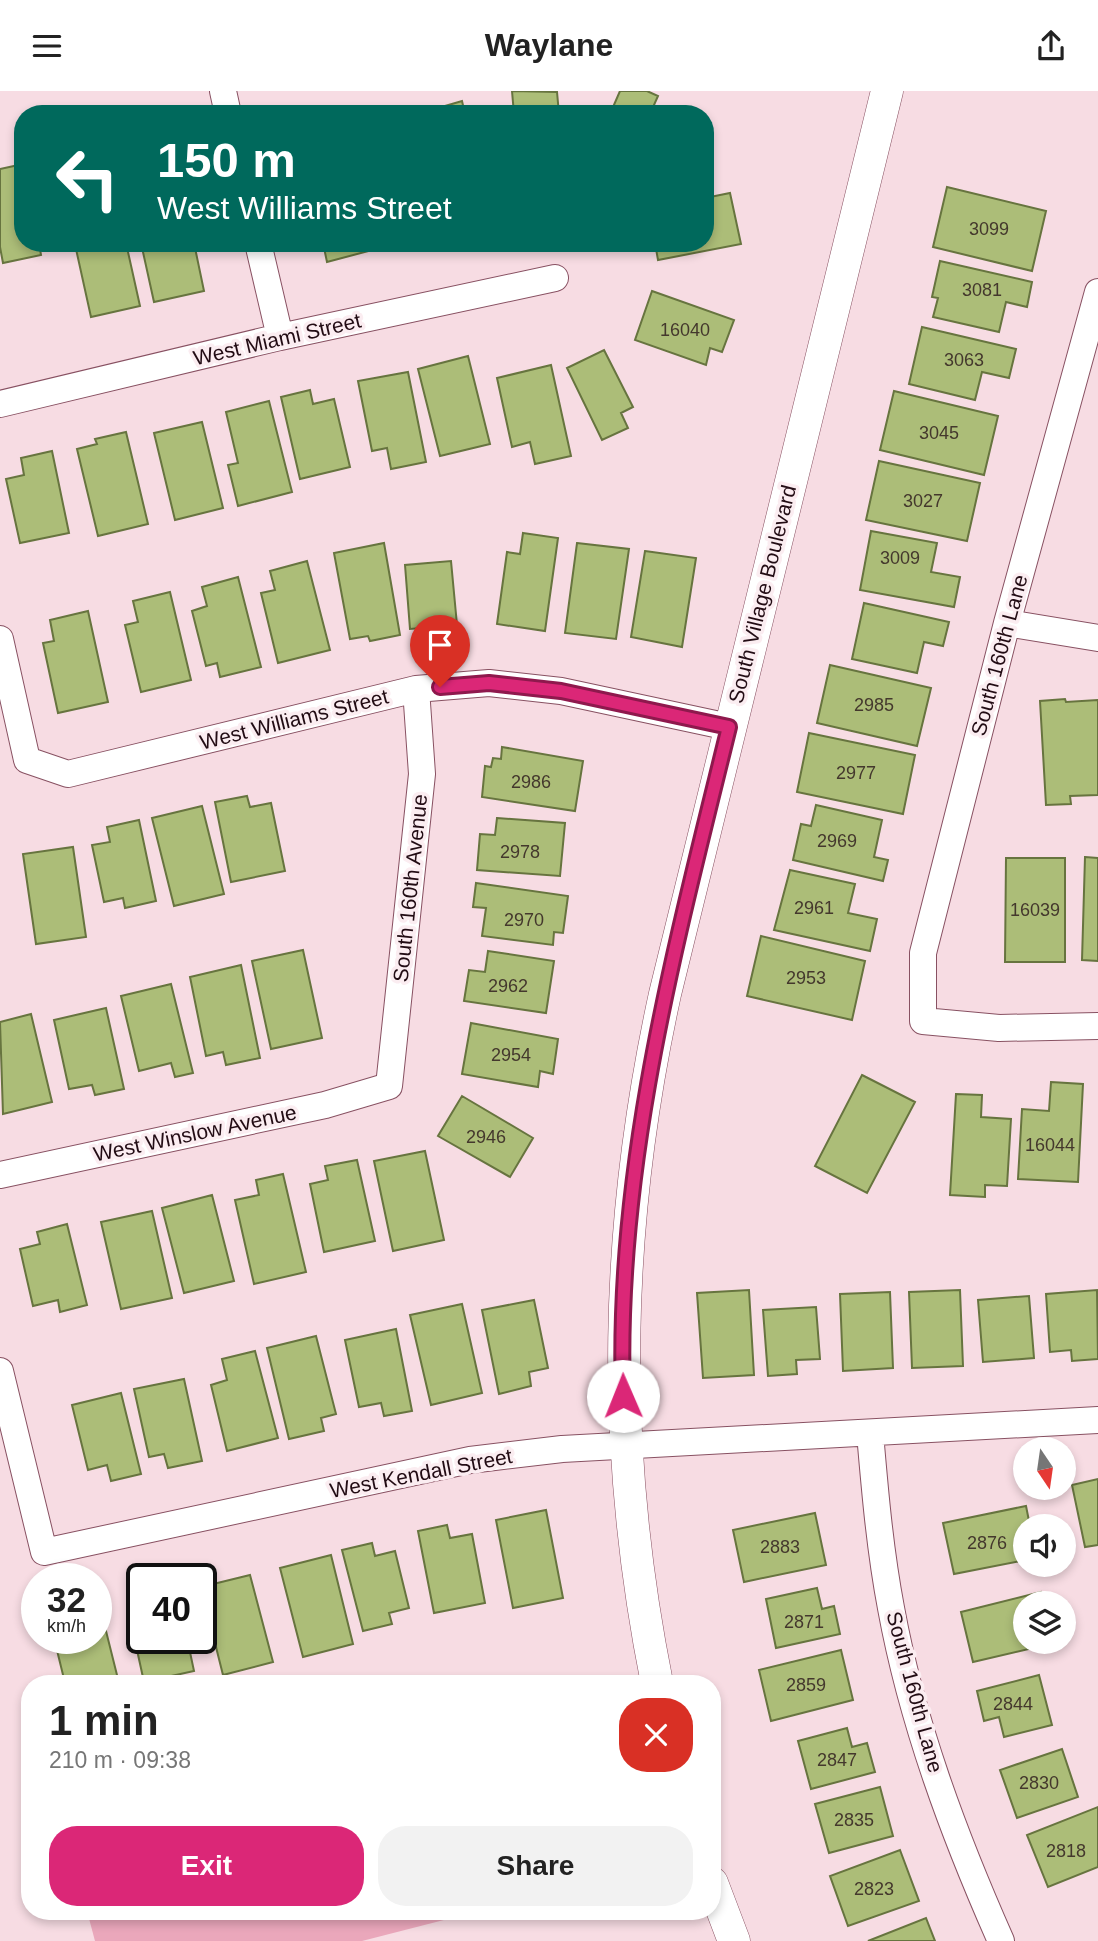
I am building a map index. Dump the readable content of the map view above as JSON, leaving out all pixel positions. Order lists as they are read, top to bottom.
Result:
{
  "streets": {
    "street": [
      "West Miami Street",
      "South Village Boulevard",
      "South 160th Lane",
      "West Williams Street",
      "South 160th Avenue",
      "West Winslow Avenue",
      "West Kendall Street"
    ]
  },
  "crossings": [
    ["South Village Boulevard", "West Williams Street"],
    ["South Village Boulevard", "West Kendall Street"],
    ["South 160th Lane", "West Kendall Street"],
    ["West Williams Street", "South 160th Avenue"],
    ["South 160th Avenue", "West Winslow Avenue"]
  ],
  "house_numbers": [
    "3099",
    "3081",
    "16040",
    "3063",
    "3045",
    "3027",
    "3009",
    "2985",
    "2977",
    "2986",
    "2969",
    "2978",
    "2961",
    "16039",
    "2970",
    "2953",
    "2962",
    "2954",
    "2946",
    "16044",
    "2876",
    "2883",
    "2871",
    "2859",
    "2844",
    "2847",
    "2830",
    "2835",
    "2818",
    "2823"
  ],
  "north": "bottom",
  "page": {
    "header": "Waylane",
    "turn": ["150 m", "West Williams Street"],
    "speed": "32 km/h",
    "limit": "40",
    "heading": ["1 min", "210 m · 09:38"],
    "buttons": ["Exit", "Share"]
  }
}
